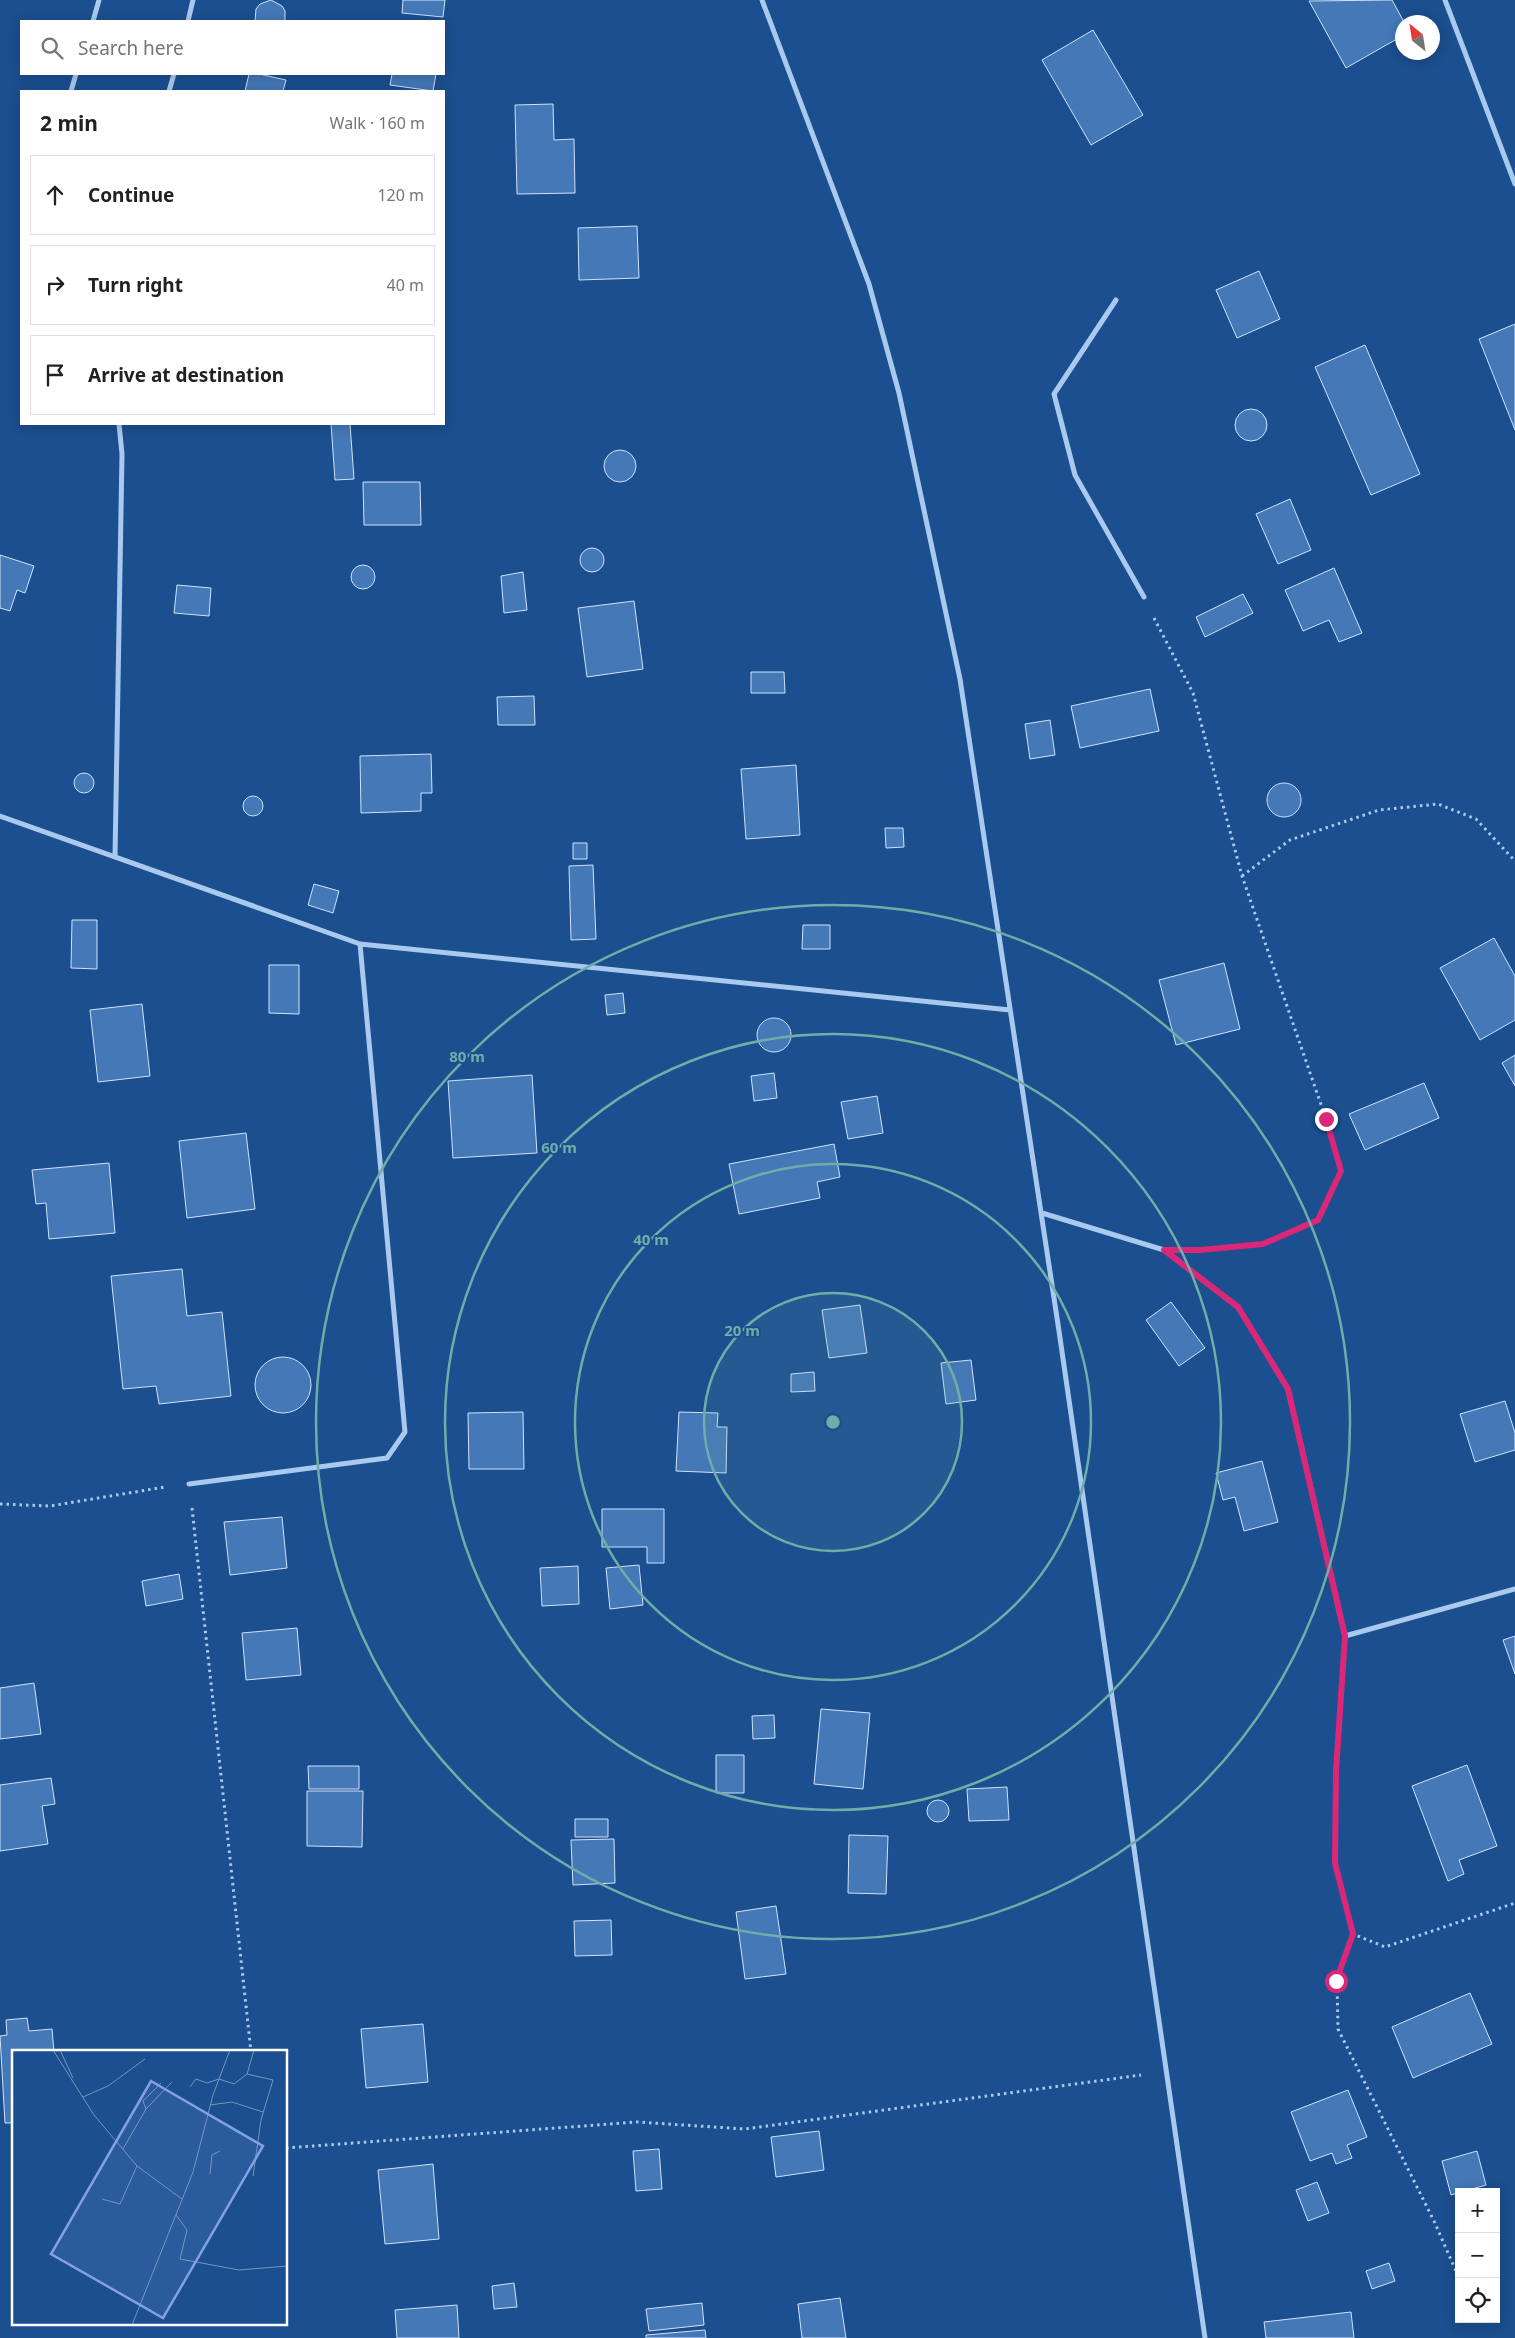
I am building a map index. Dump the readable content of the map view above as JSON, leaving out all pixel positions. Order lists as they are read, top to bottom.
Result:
{
  "north": "top left",
  "page": {
    "search": "Search here",
    "heading": ["2 min", "Walk · 160 m"],
    "list": [
      ["Continue", "120 m"],
      ["Turn right", "40 m"],
      "Arrive at destination"
    ],
    "map_buttons": ["+", "−"]
  },
  "rings": [
    "80 m",
    "60 m",
    "40 m",
    "20 m"
  ]
}
